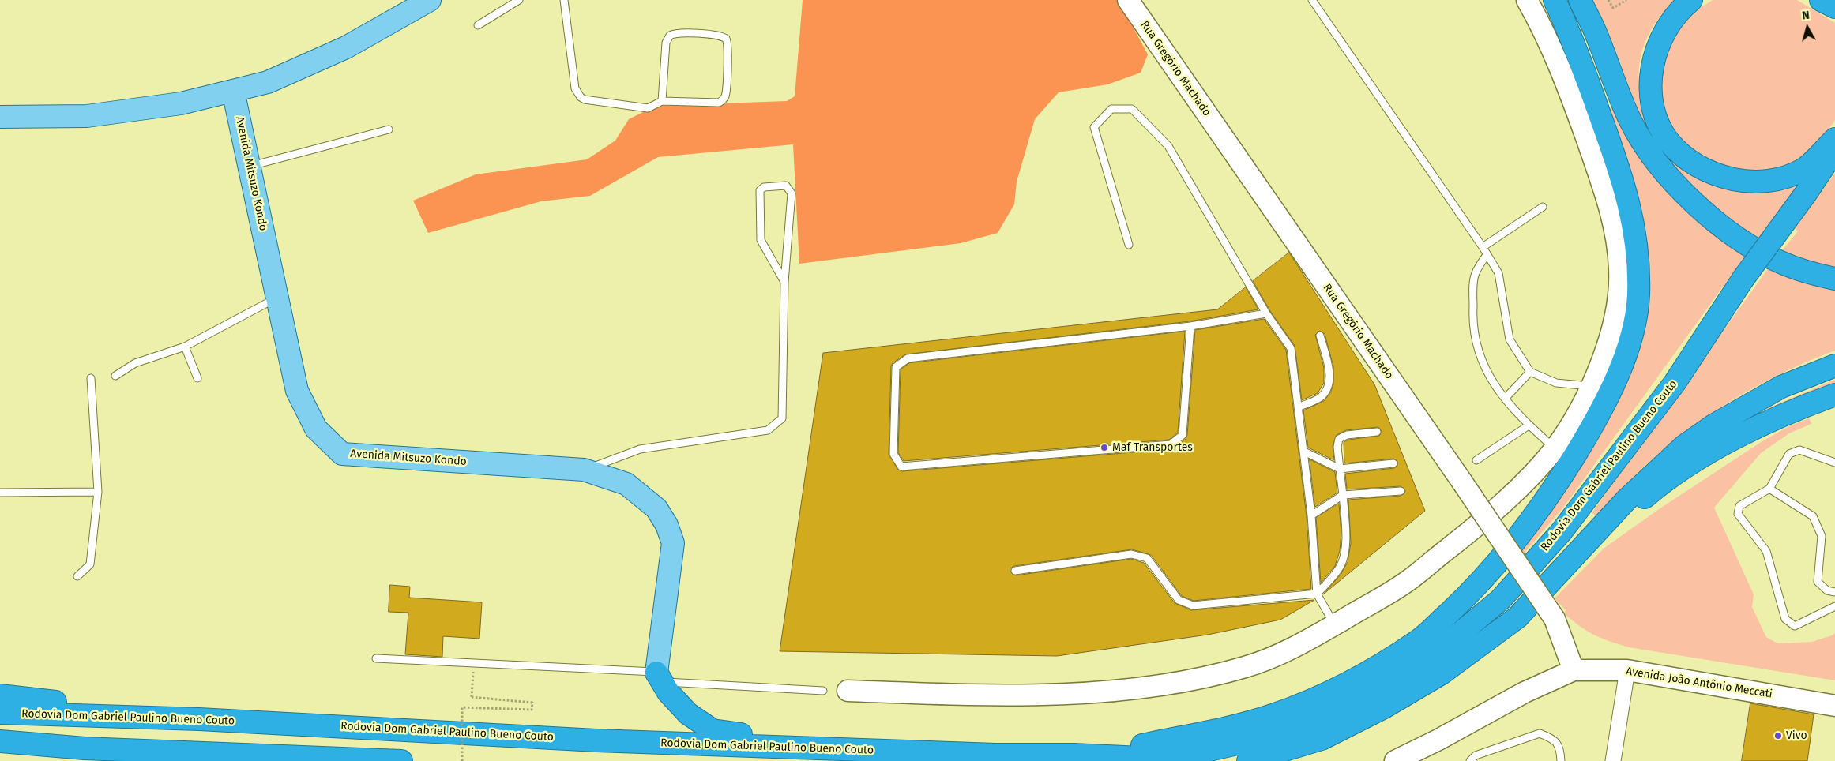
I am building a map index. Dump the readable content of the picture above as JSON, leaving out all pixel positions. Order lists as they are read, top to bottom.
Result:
{
  "streets": {
    "highway": ["Rodovia Dom Gabriel Paulino Bueno Couto"],
    "main road": ["Rua Gregório Machado", "Avenida Mitsuzo Kondo", "Avenida João Antônio Meccati"]
  },
  "crossings": [
    ["Rua Gregório Machado", "Avenida João Antônio Meccati"]
  ],
  "places": ["Maf Transportes", "Vivo"],
  "north": "top"
}
